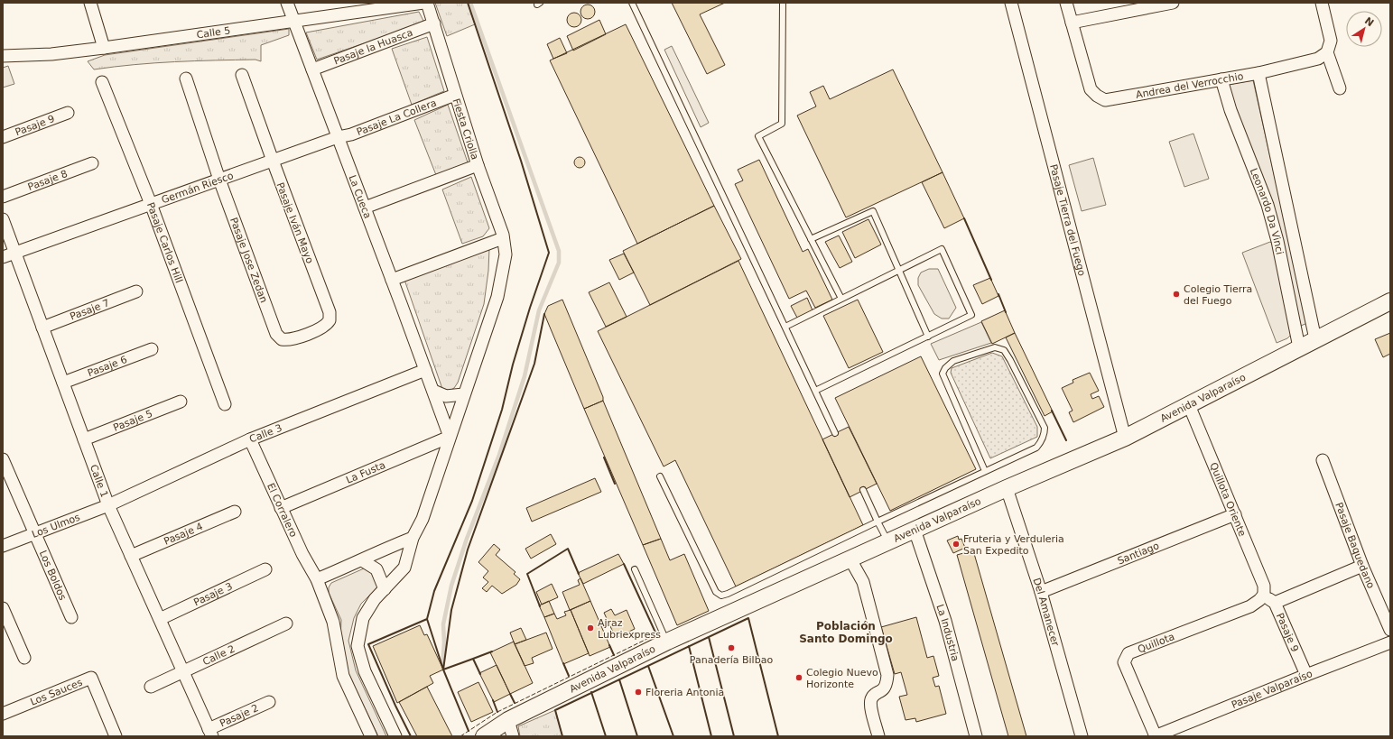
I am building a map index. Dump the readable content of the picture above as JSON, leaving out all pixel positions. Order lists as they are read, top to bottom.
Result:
{
  "streets": {
    "main road": ["Avenida Valparaíso"],
    "street": [
      "Calle 5",
      "Pasaje la Huasca",
      "Andrea del Verrocchio",
      "Pasaje La Collera",
      "Pasaje 9",
      "Fiesta Criolla",
      "Pasaje 8",
      "Germán Riesco",
      "La Cueca",
      "Leonardo Da Vinci",
      "Pasaje Tierra del Fuego",
      "Pasaje Iván Mayo",
      "Pasaje Carlos Hill",
      "Pasaje Jose Zedan",
      "Pasaje 7",
      "Pasaje 6",
      "Pasaje 5",
      "Calle 3",
      "La Fusta",
      "Calle 1",
      "Quillota Oriente",
      "El Corralero",
      "Los Ulmos",
      "Pasaje 4",
      "Pasaje Baquedano",
      "Santiago",
      "Los Boldos",
      "Pasaje 3",
      "Del Amanecer",
      "La Industria",
      "Quillota",
      "Calle 2",
      "Pasaje Valparaíso",
      "Los Sauces",
      "Pasaje 2"
    ]
  },
  "crossings": [
    ["Calle 5", "La Cueca"],
    ["Pasaje la Huasca", "Fiesta Criolla"],
    ["Pasaje la Huasca", "La Cueca"],
    ["Andrea del Verrocchio", "Leonardo Da Vinci"],
    ["Pasaje La Collera", "Fiesta Criolla"],
    ["Pasaje La Collera", "Germán Riesco"],
    ["Pasaje La Collera", "La Cueca"],
    ["Pasaje 9", "Quillota Oriente"],
    ["Pasaje 9", "Quillota"],
    ["Pasaje 9", "Pasaje Valparaíso"],
    ["Germán Riesco", "La Cueca"],
    ["Germán Riesco", "Pasaje Iván Mayo"],
    ["Germán Riesco", "Pasaje Carlos Hill"],
    ["Germán Riesco", "Pasaje Jose Zedan"],
    ["Germán Riesco", "Calle 1"],
    ["La Cueca", "Calle 3"],
    ["La Cueca", "La Fusta"],
    ["Leonardo Da Vinci", "Avenida Valparaíso"],
    ["Pasaje Tierra del Fuego", "Avenida Valparaíso"],
    ["Pasaje Iván Mayo", "Pasaje Jose Zedan"],
    ["Pasaje 7", "Calle 1"],
    ["Pasaje 6", "Calle 1"],
    ["Avenida Valparaíso", "Quillota Oriente"],
    ["Avenida Valparaíso", "Del Amanecer"],
    ["Avenida Valparaíso", "La Industria"],
    ["Pasaje 5", "Calle 1"],
    ["Calle 3", "Calle 1"],
    ["Calle 3", "El Corralero"],
    ["Calle 3", "Los Ulmos"],
    ["La Fusta", "El Corralero"],
    ["Calle 1", "Los Ulmos"],
    ["Calle 1", "Pasaje 4"],
    ["Calle 1", "Pasaje 3"],
    ["Calle 1", "Calle 2"],
    ["Calle 1", "Pasaje 2"],
    ["Quillota Oriente", "Santiago"],
    ["Quillota Oriente", "Quillota"],
    ["Los Ulmos", "Los Boldos"],
    ["Santiago", "Del Amanecer"],
    ["Quillota", "Pasaje Valparaíso"]
  ],
  "districts": ["Población Santo Domingo"],
  "places": [
    "Colegio Tierra del Fuego",
    "Fruteria y Verduleria San Expedito",
    "Ajraz Lubriexpress",
    "Panadería Bilbao",
    "Colegio Nuevo Horizonte",
    "Floreria Antonia"
  ],
  "north": "top right"
}
